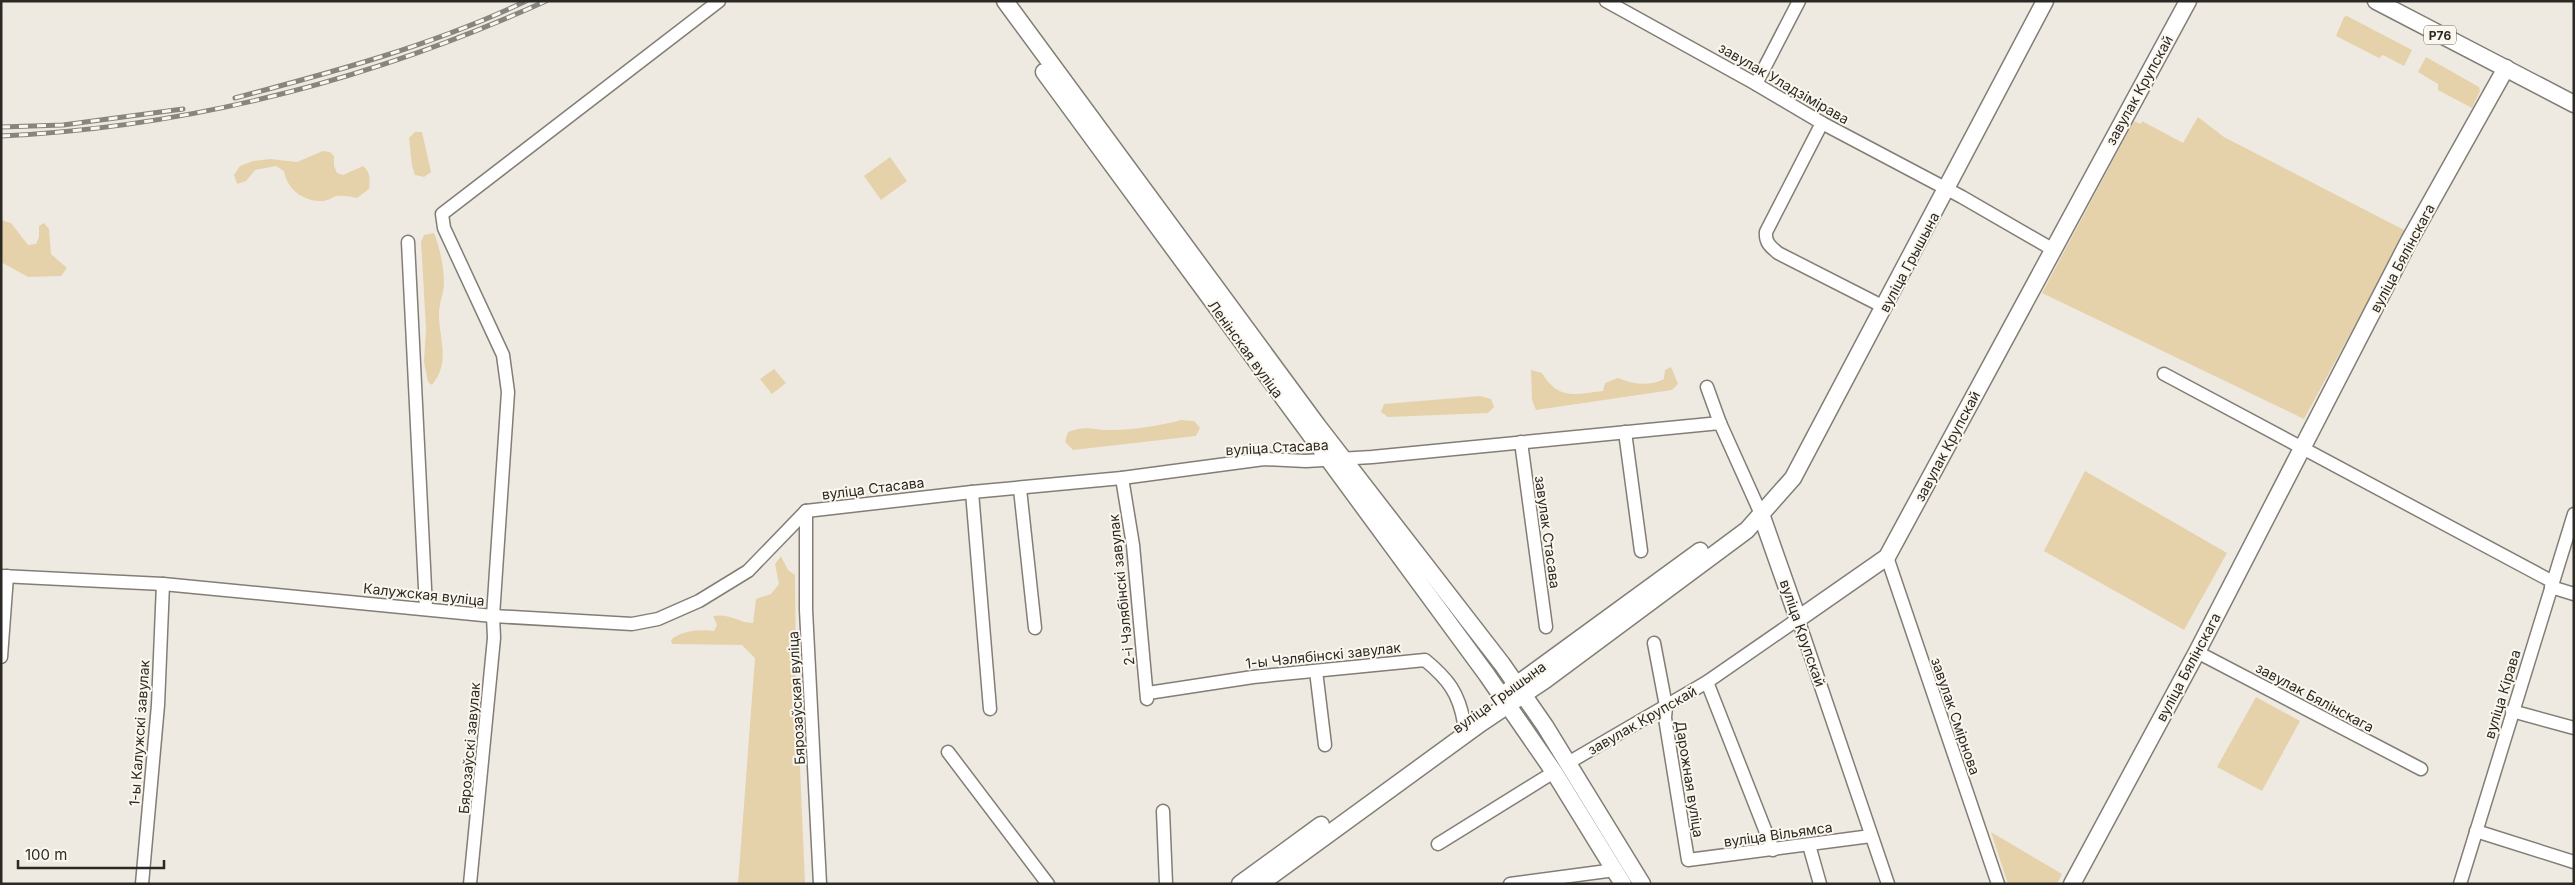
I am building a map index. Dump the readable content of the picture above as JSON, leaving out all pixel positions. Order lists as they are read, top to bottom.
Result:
{
  "streets": {
    "main road": [
      "Р76",
      "завулак Крупскай",
      "вуліца Бялінскага",
      "вуліца Грышына",
      "Ленінская вуліца",
      "вуліца Крупскай"
    ],
    "street": [
      "завулак Уладзімірава",
      "вуліца Стасава",
      "завулак Стасава",
      "2-і Чэлябінскі завулак",
      "Калужская вуліца",
      "1-ы Чэлябінскі завулак",
      "вуліца Кірава",
      "завулак Бялінскага",
      "Бярозаўская вуліца",
      "завулак Смірнова",
      "1-ы Калужскі завулак",
      "Бярозаўскі завулак",
      "Дарожная вуліца",
      "вуліца Вільямса"
    ]
  },
  "crossings": [
    ["Р76", "вуліца Бялінскага"],
    ["завулак Уладзімірава", "завулак Крупскай"],
    ["завулак Уладзімірава", "вуліца Грышына"],
    ["завулак Крупскай", "вуліца Крупскай"],
    ["завулак Крупскай", "завулак Смірнова"],
    ["завулак Крупскай", "Дарожная вуліца"],
    ["вуліца Бялінскага", "завулак Бялінскага"],
    ["вуліца Грышына", "Ленінская вуліца"],
    ["вуліца Грышына", "вуліца Крупскай"],
    ["вуліца Грышына", "1-ы Чэлябінскі завулак"],
    ["Ленінская вуліца", "вуліца Стасава"],
    ["вуліца Стасава", "завулак Стасава"],
    ["вуліца Стасава", "2-і Чэлябінскі завулак"],
    ["вуліца Стасава", "Калужская вуліца"],
    ["вуліца Стасава", "вуліца Крупскай"],
    ["вуліца Стасава", "Бярозаўская вуліца"],
    ["2-і Чэлябінскі завулак", "1-ы Чэлябінскі завулак"],
    ["Калужская вуліца", "Бярозаўская вуліца"],
    ["Калужская вуліца", "1-ы Калужскі завулак"],
    ["Калужская вуліца", "Бярозаўскі завулак"],
    ["вуліца Крупскай", "вуліца Вільямса"],
    ["Дарожная вуліца", "вуліца Вільямса"]
  ],
  "scale_bar": "100 m"
}
